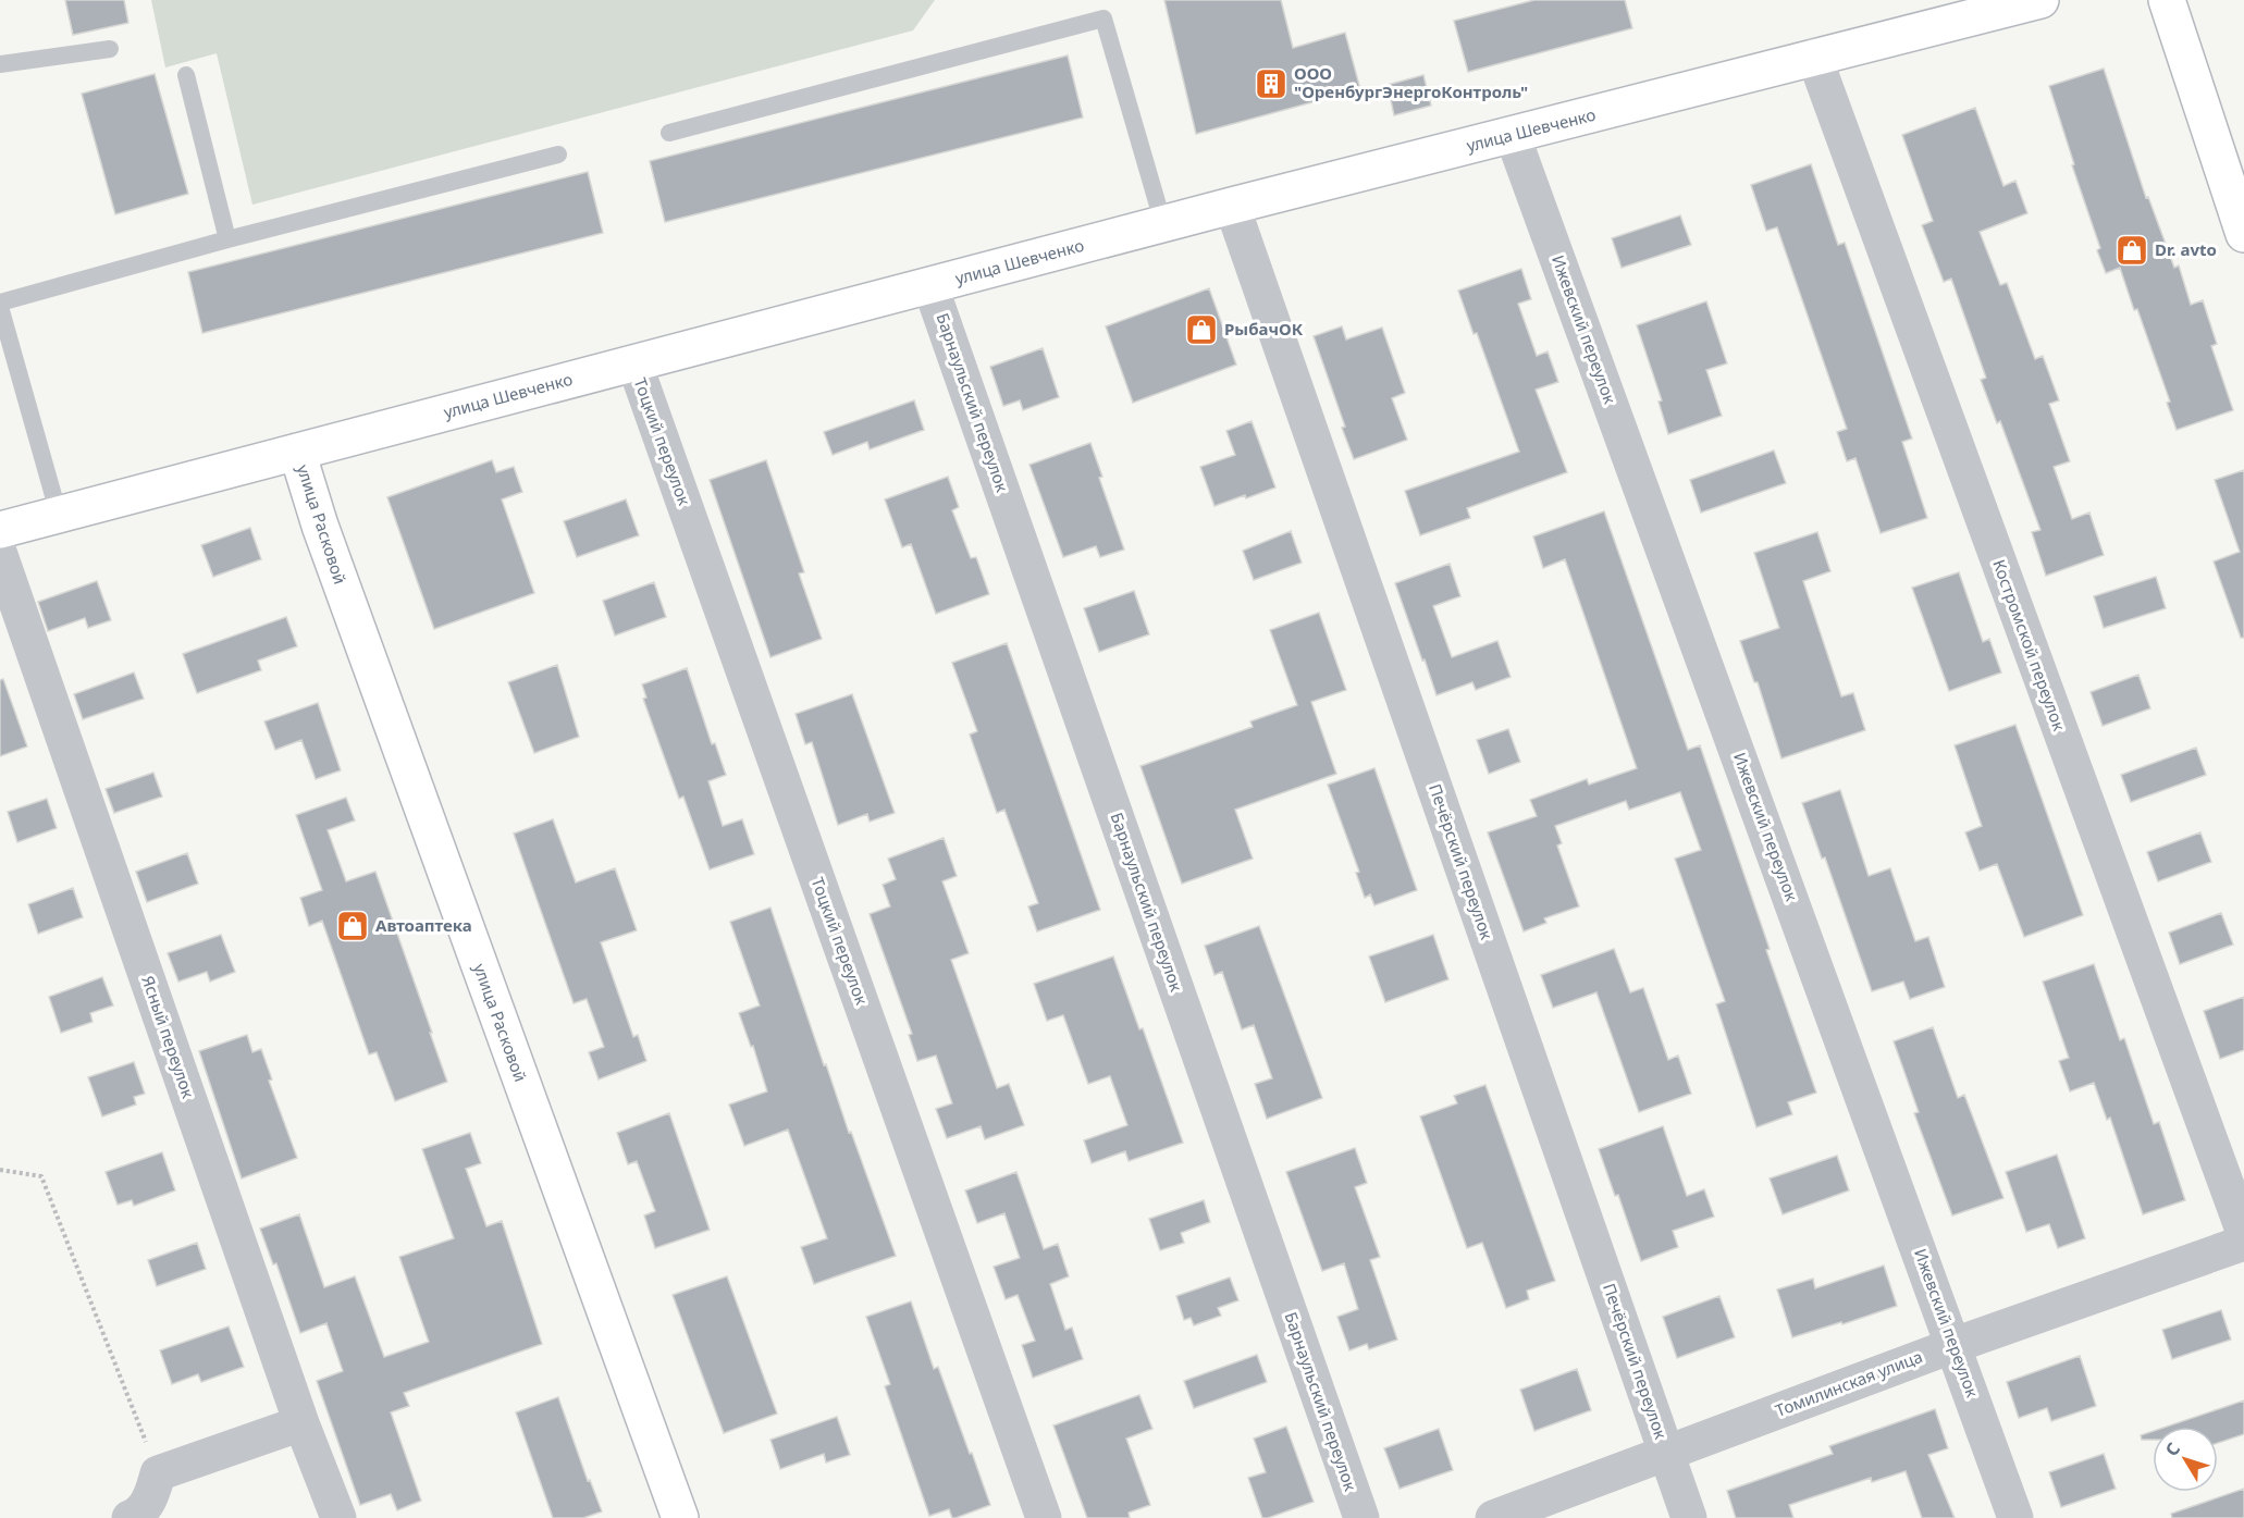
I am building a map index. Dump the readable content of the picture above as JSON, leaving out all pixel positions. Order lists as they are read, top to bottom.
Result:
{
  "streets": {
    "main road": ["улица Шевченко", "улица Расковой"],
    "street": [
      "Ижевский переулок",
      "Барнаульский переулок",
      "Тоцкий переулок",
      "Костромской переулок",
      "Печёрский переулок",
      "Ясный переулок",
      "Томилинская улица"
    ]
  },
  "crossings": [
    ["улица Шевченко", "Ижевский переулок"],
    ["улица Шевченко", "Барнаульский переулок"],
    ["улица Шевченко", "Тоцкий переулок"],
    ["улица Шевченко", "улица Расковой"],
    ["улица Шевченко", "Костромской переулок"],
    ["улица Шевченко", "Печёрский переулок"],
    ["Ижевский переулок", "Томилинская улица"],
    ["Печёрский переулок", "Томилинская улица"]
  ],
  "places": {
    "building": ["ООО \"ОренбургЭнергоКонтроль\""],
    "shop": ["Dr. avto", "РыбачОК", "Автоаптека"]
  },
  "north": "top left"
}
